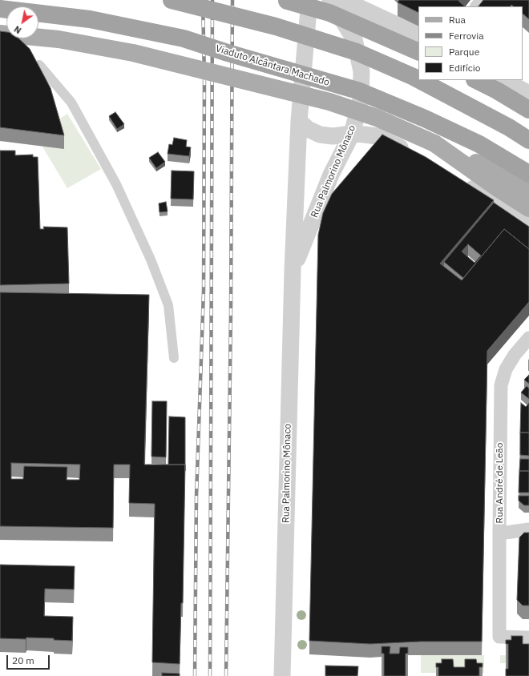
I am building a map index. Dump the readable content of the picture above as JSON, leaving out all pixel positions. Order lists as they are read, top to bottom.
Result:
{
  "streets": {
    "highway": ["Viaduto Alcântara Machado"],
    "street": ["Rua Palmorino Mônaco", "Rua André de Leão"]
  },
  "legend": [
    "Rua",
    "Ferrovia",
    "Parque",
    "Edifício"
  ],
  "scale_bar": "20 m",
  "north": "bottom left"
}
